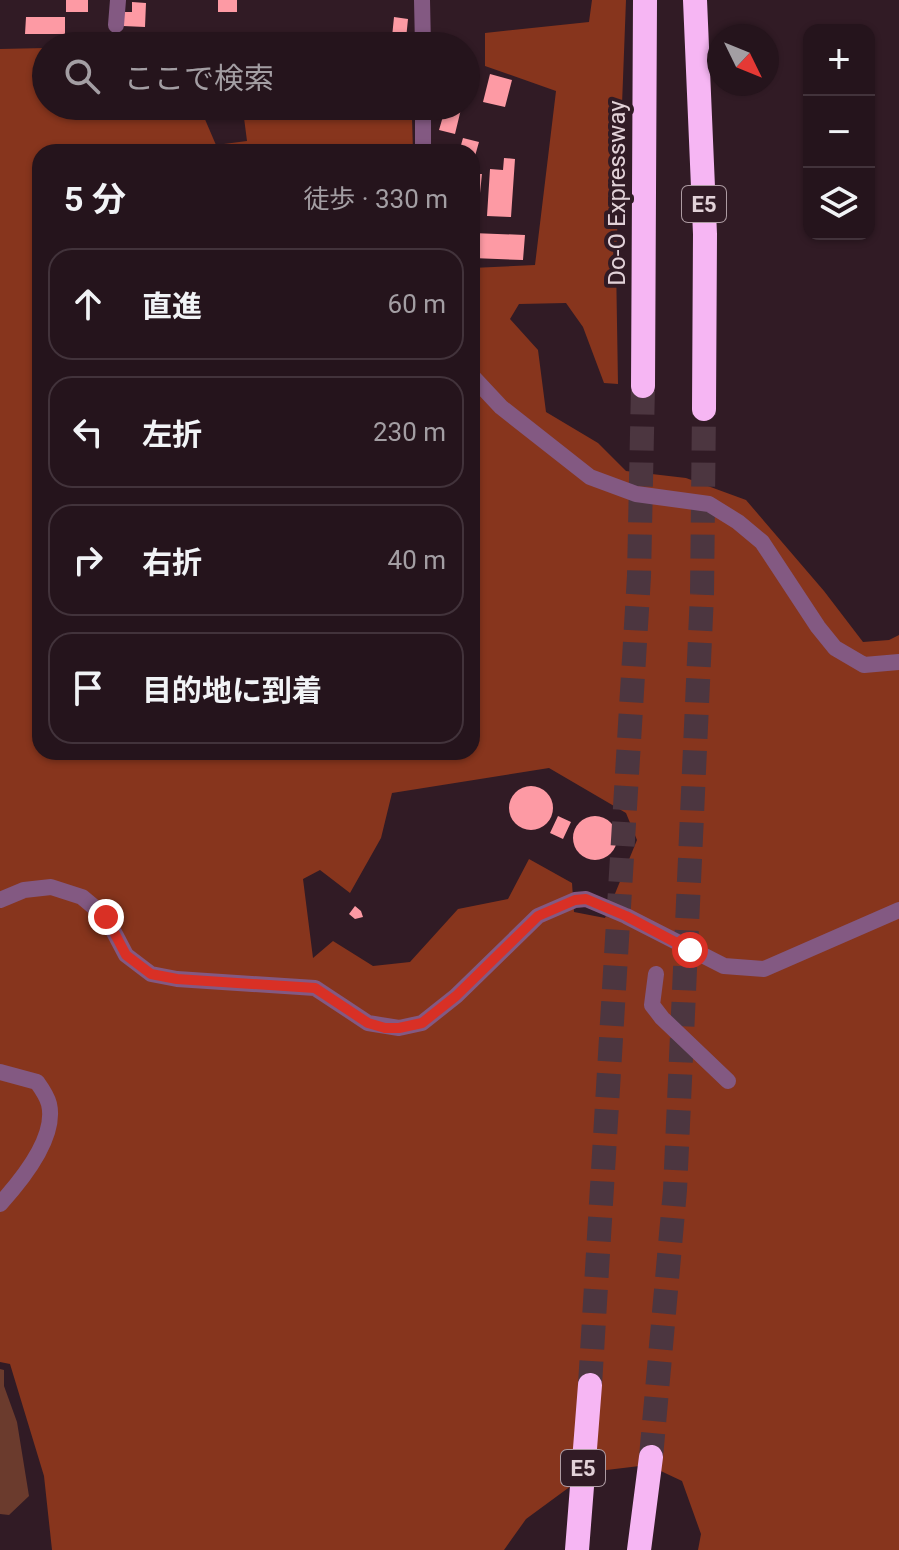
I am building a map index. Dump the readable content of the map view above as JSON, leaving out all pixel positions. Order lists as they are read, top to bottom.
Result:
{
  "streets": {
    "highway": ["Do-O Expressway", "E5"]
  },
  "north": "bottom right",
  "page": {
    "map_buttons": ["+", "−"],
    "search": "ここで検索",
    "heading": ["5 分", "徒歩 · 330 m"],
    "list": [
      ["直進", "60 m"],
      ["左折", "230 m"],
      ["右折", "40 m"],
      "目的地に到着"
    ]
  }
}
